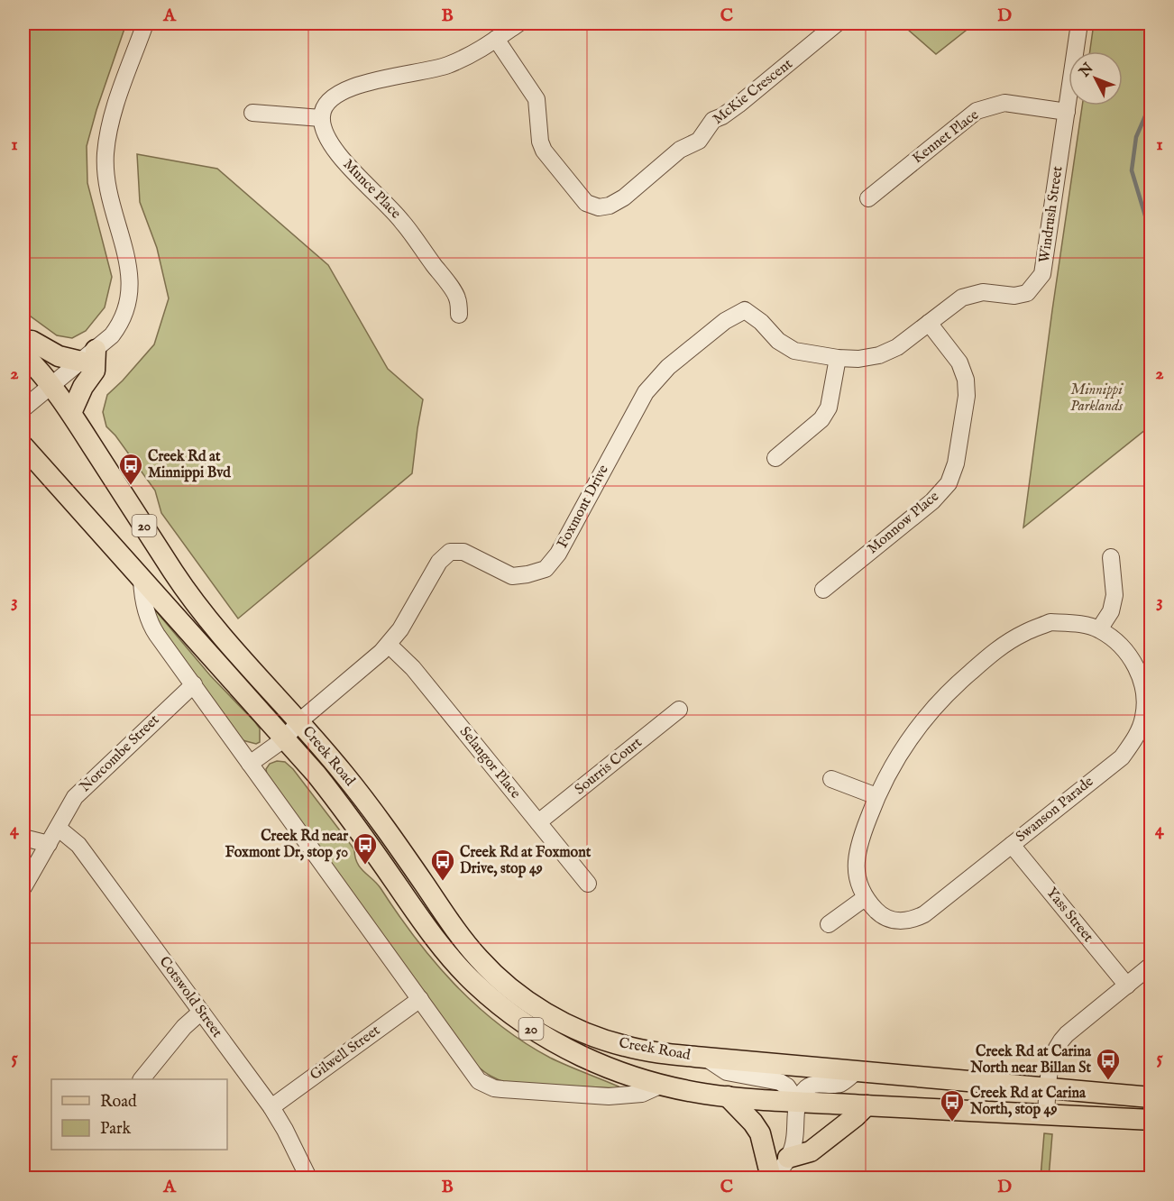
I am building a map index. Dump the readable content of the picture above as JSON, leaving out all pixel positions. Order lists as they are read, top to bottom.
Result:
{
  "streets": {
    "main road": ["20", "Creek Road"],
    "street": [
      "McKie Crescent",
      "Kennet Place",
      "Munce Place",
      "Windrush Street",
      "Foxmont Drive",
      "Monnow Place",
      "Norcombe Street",
      "Selangor Place",
      "Sourris Court",
      "Swanson Parade",
      "Yass Street",
      "Cotswold Street",
      "Gilwell Street"
    ]
  },
  "crossings": [
    ["Kennet Place", "Windrush Street"],
    ["Windrush Street", "Foxmont Drive"],
    ["Windrush Street", "Monnow Place"],
    ["Foxmont Drive", "Monnow Place"],
    ["Foxmont Drive", "Creek Road"],
    ["Foxmont Drive", "Selangor Place"],
    ["Norcombe Street", "Cotswold Street"],
    ["Selangor Place", "Sourris Court"],
    ["Swanson Parade", "Yass Street"],
    ["Cotswold Street", "Gilwell Street"]
  ],
  "parks": ["Minnippi Parklands"],
  "places": {
    "bus stop": [
      "Creek Rd at Minnippi Bvd",
      "Creek Rd near Foxmont Dr, stop 50",
      "Creek Rd at Foxmont Drive, stop 49",
      "Creek Rd at Carina North near Billan St",
      "Creek Rd at Carina North, stop 49"
    ]
  },
  "legend": ["Road", "Park"],
  "north": "top left",
  "grid": {
    "columns": [
      "A",
      "B",
      "C",
      "D"
    ],
    "rows": [
      "1",
      "2",
      "3",
      "4",
      "5"
    ]
  }
}
